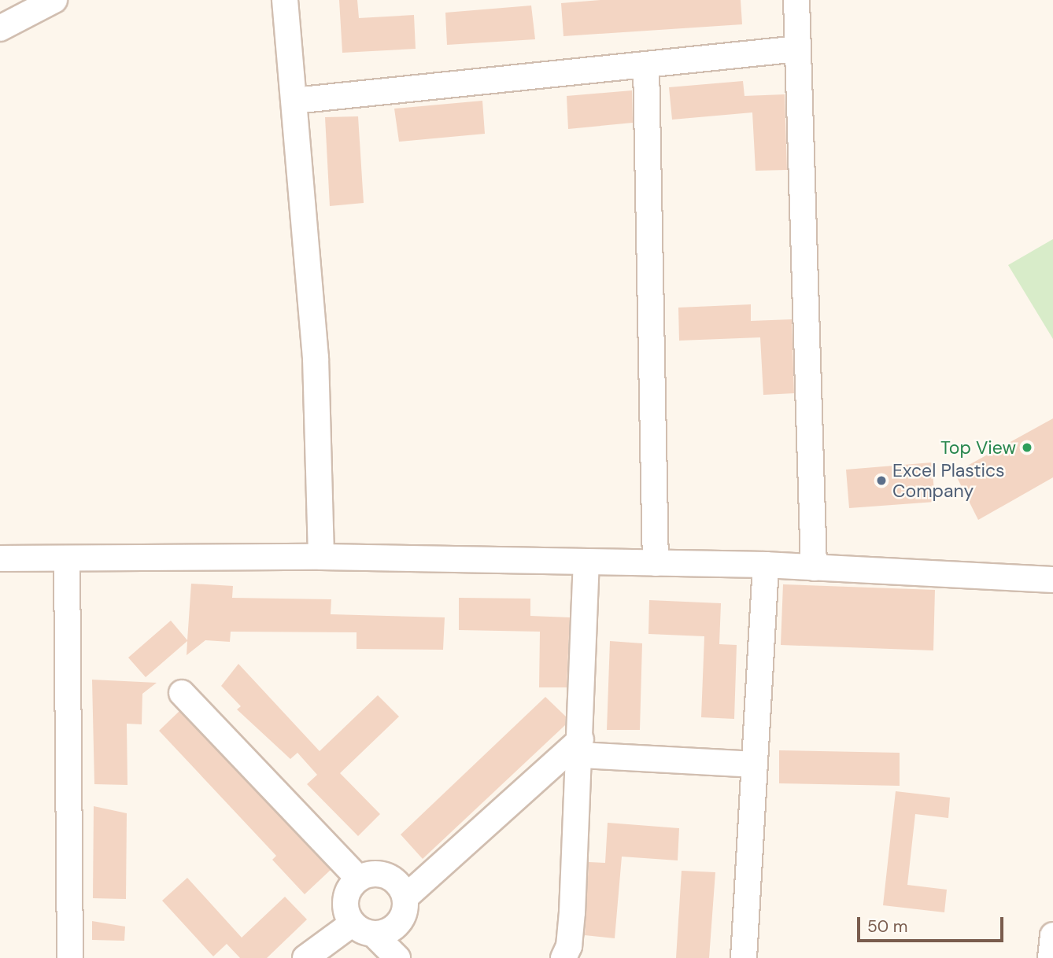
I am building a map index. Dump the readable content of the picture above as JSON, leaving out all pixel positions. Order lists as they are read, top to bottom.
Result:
{
  "places": ["Top View", "Excel Plastics Company"],
  "scale_bar": "50 m"
}
